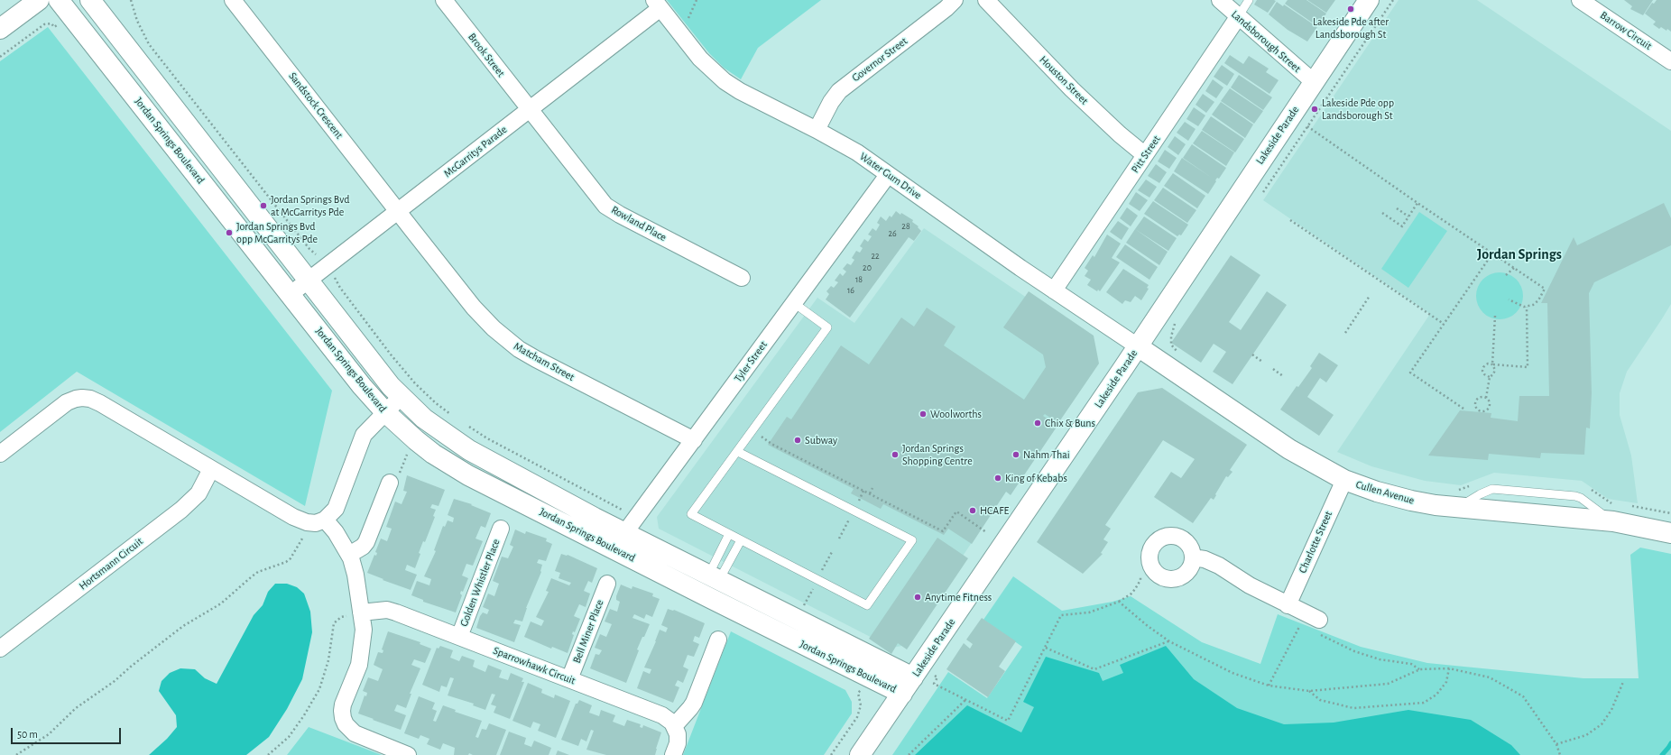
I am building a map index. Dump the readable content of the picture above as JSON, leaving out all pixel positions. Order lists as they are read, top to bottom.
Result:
{
  "streets": {
    "main road": ["Lakeside Parade", "Jordan Springs Boulevard", "Cullen Avenue"],
    "street": [
      "Barrow Circuit",
      "Landsborough Street",
      "Brook Street",
      "Governor Street",
      "Houston Street",
      "Sandstock Crescent",
      "McGarritys Parade",
      "Pitt Street",
      "Water Gum Drive",
      "Rowland Place",
      "Matcham Street",
      "Tyler Street",
      "Charlotte Street",
      "Hortsmann Circuit",
      "Golden Whistler Place",
      "Bell Miner Place",
      "Sparrowhawk Circuit"
    ]
  },
  "crossings": [
    ["Landsborough Street", "Lakeside Parade"],
    ["Landsborough Street", "Pitt Street"],
    ["Brook Street", "McGarritys Parade"],
    ["Brook Street", "Rowland Place"],
    ["Governor Street", "Water Gum Drive"],
    ["Houston Street", "Pitt Street"],
    ["Sandstock Crescent", "McGarritys Parade"],
    ["Sandstock Crescent", "Matcham Street"],
    ["Lakeside Parade", "Jordan Springs Boulevard"],
    ["Lakeside Parade", "Water Gum Drive"],
    ["Lakeside Parade", "Cullen Avenue"],
    ["Jordan Springs Boulevard", "McGarritys Parade"],
    ["Jordan Springs Boulevard", "Tyler Street"],
    ["McGarritys Parade", "Water Gum Drive"],
    ["McGarritys Parade", "Rowland Place"],
    ["McGarritys Parade", "Matcham Street"],
    ["Pitt Street", "Water Gum Drive"],
    ["Water Gum Drive", "Tyler Street"],
    ["Water Gum Drive", "Cullen Avenue"],
    ["Matcham Street", "Tyler Street"],
    ["Cullen Avenue", "Charlotte Street"],
    ["Golden Whistler Place", "Sparrowhawk Circuit"],
    ["Bell Miner Place", "Sparrowhawk Circuit"]
  ],
  "districts": ["Jordan Springs"],
  "places": [
    "Lakeside Pde after Landsborough St",
    "Lakeside Pde opp Landsborough St",
    "Jordan Springs Bvd at McGarritys Pde",
    "Jordan Springs Bvd opp McGarritys Pde",
    "Woolworths",
    "Chix & Buns",
    "Subway",
    "Jordan Springs Shopping Centre",
    "Nahm Thai",
    "King of Kebabs",
    "HCAFE",
    "Anytime Fitness"
  ],
  "house_numbers": [
    "28",
    "26",
    "22",
    "20",
    "18",
    "16"
  ],
  "scale_bar": "50 m"
}
